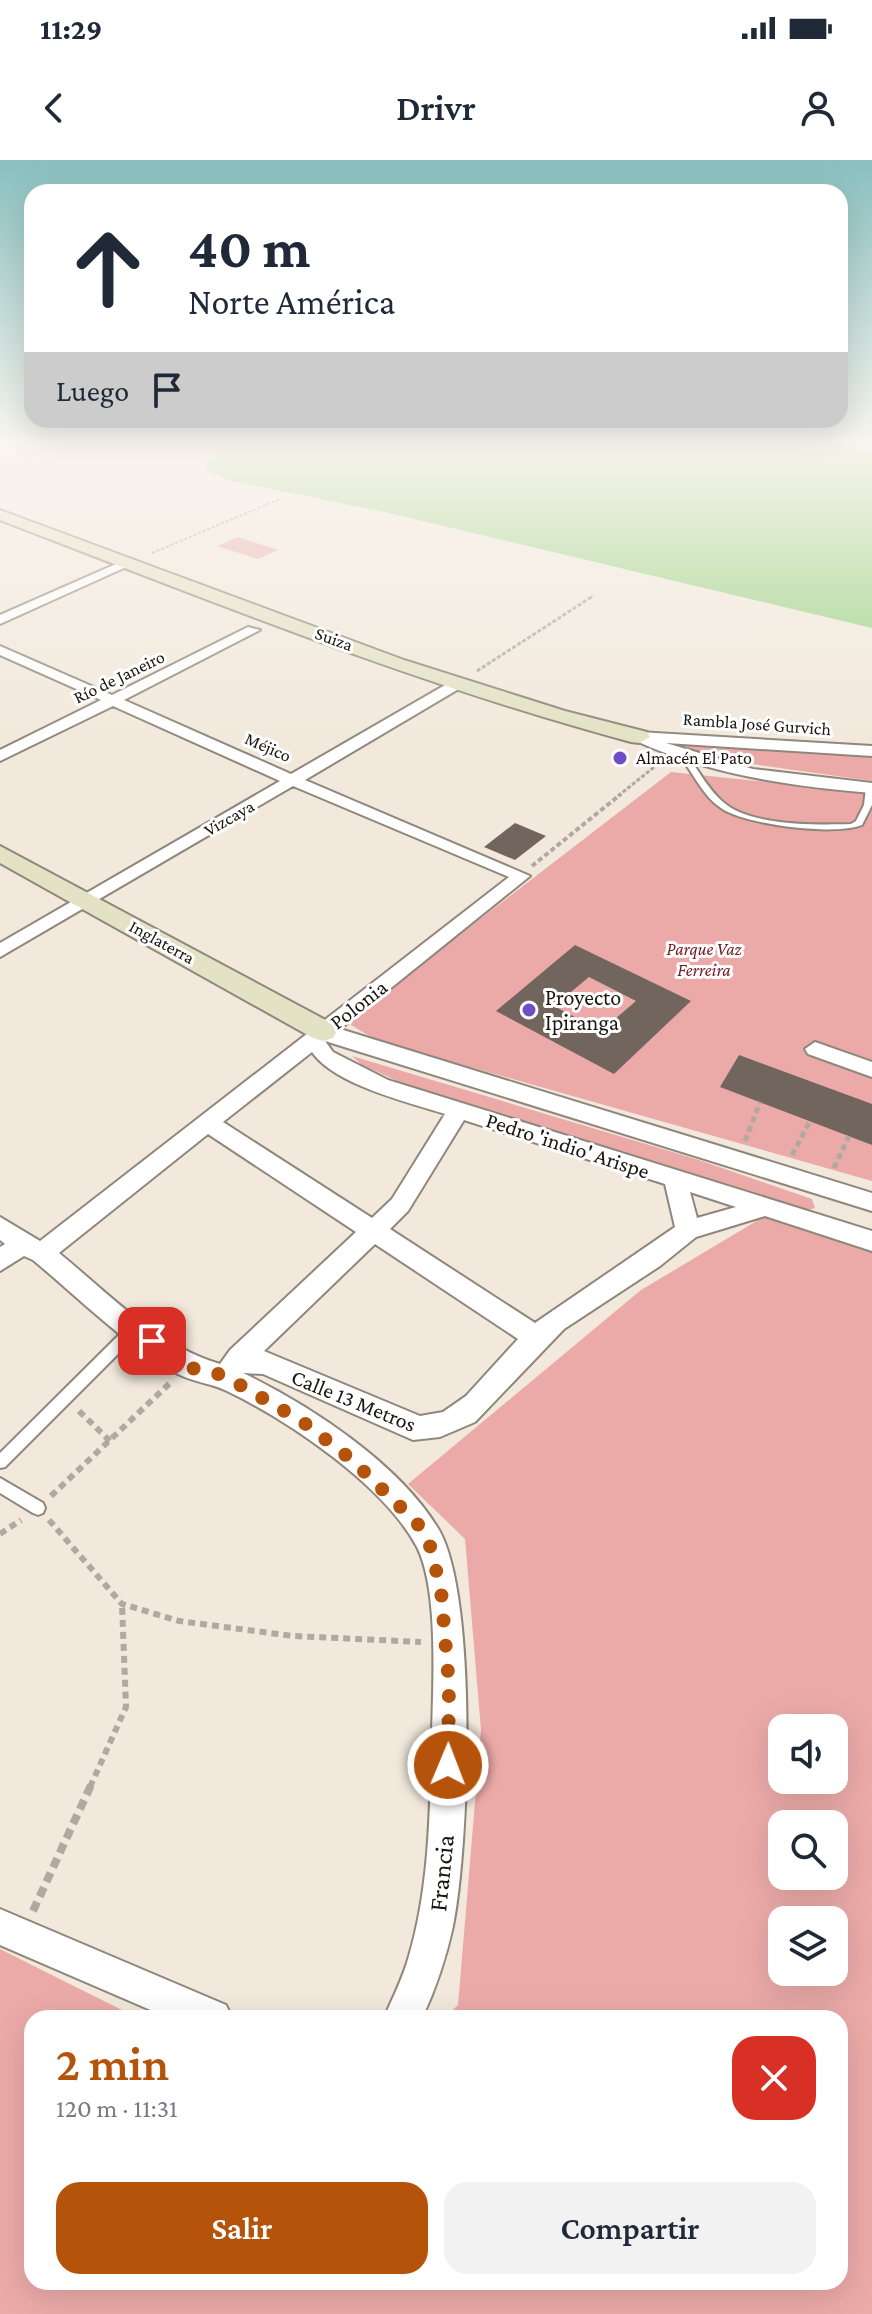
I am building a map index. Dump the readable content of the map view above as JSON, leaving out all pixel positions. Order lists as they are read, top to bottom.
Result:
{
  "streets": {
    "street": [
      "Suiza",
      "Río de Janeiro",
      "Rambla José Gurvich",
      "Méjico",
      "Vizcaya",
      "Inglaterra",
      "Polonia",
      "Pedro 'indio' Arispe",
      "Calle 13 Metros",
      "Francia"
    ]
  },
  "crossings": [
    ["Suiza", "Rambla José Gurvich"],
    ["Suiza", "Vizcaya"],
    ["Río de Janeiro", "Méjico"],
    ["Méjico", "Vizcaya"],
    ["Méjico", "Polonia"],
    ["Vizcaya", "Inglaterra"],
    ["Inglaterra", "Polonia"],
    ["Inglaterra", "Pedro 'indio' Arispe"],
    ["Polonia", "Pedro 'indio' Arispe"],
    ["Pedro 'indio' Arispe", "Calle 13 Metros"],
    ["Calle 13 Metros", "Francia"]
  ],
  "parks": ["Parque Vaz Ferreira"],
  "places": ["Almacén El Pato", "Proyecto Ipiranga"],
  "page": {
    "status": "11:29",
    "header": "Drivr",
    "turn": ["40 m", "Norte América"],
    "then": "Luego",
    "heading": ["2 min", "120 m · 11:31"],
    "buttons": ["Salir", "Compartir"]
  }
}
